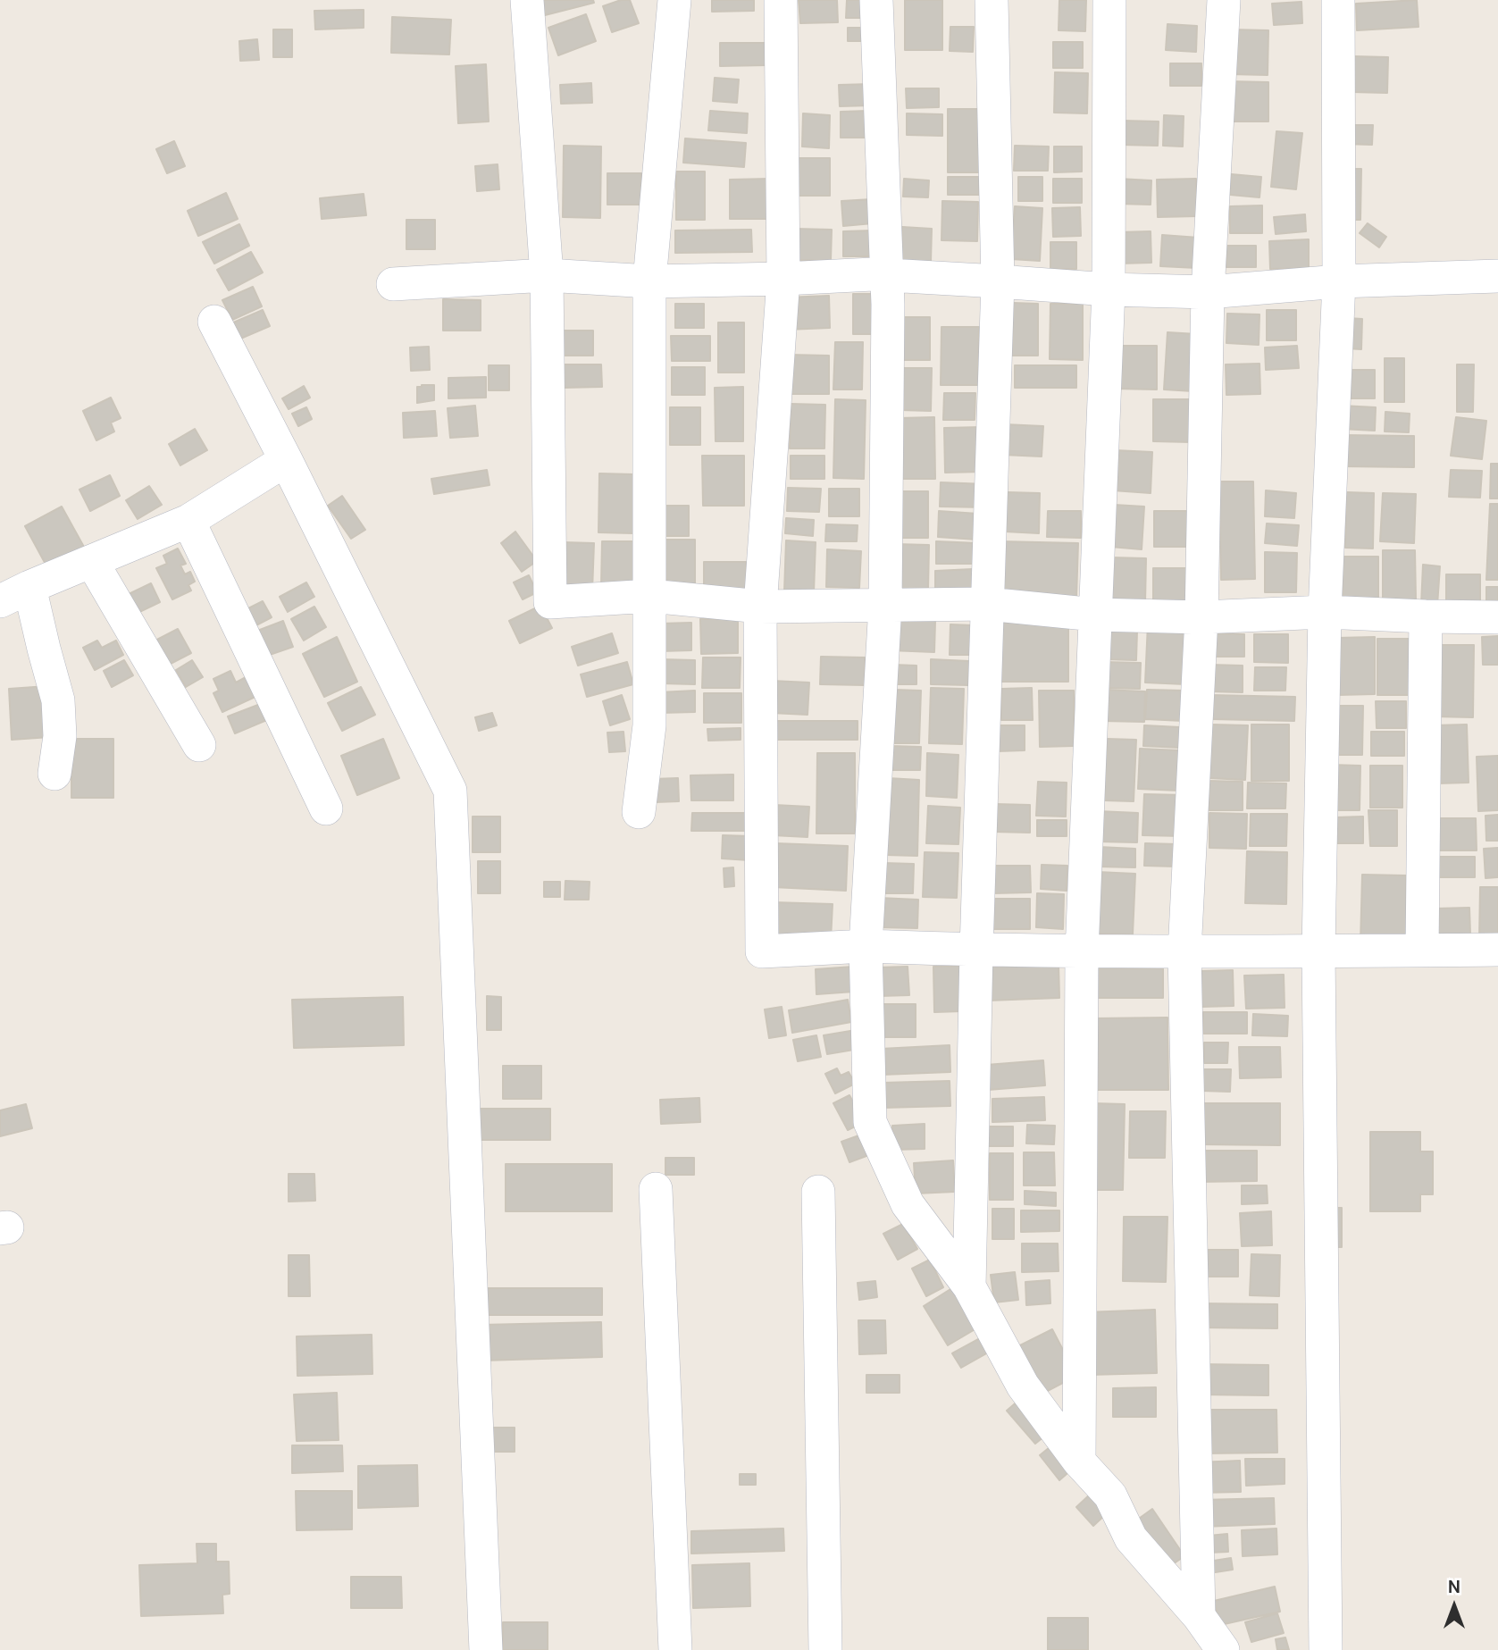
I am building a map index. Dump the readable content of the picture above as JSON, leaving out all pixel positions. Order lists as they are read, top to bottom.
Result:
{
  "north": "top"
}
